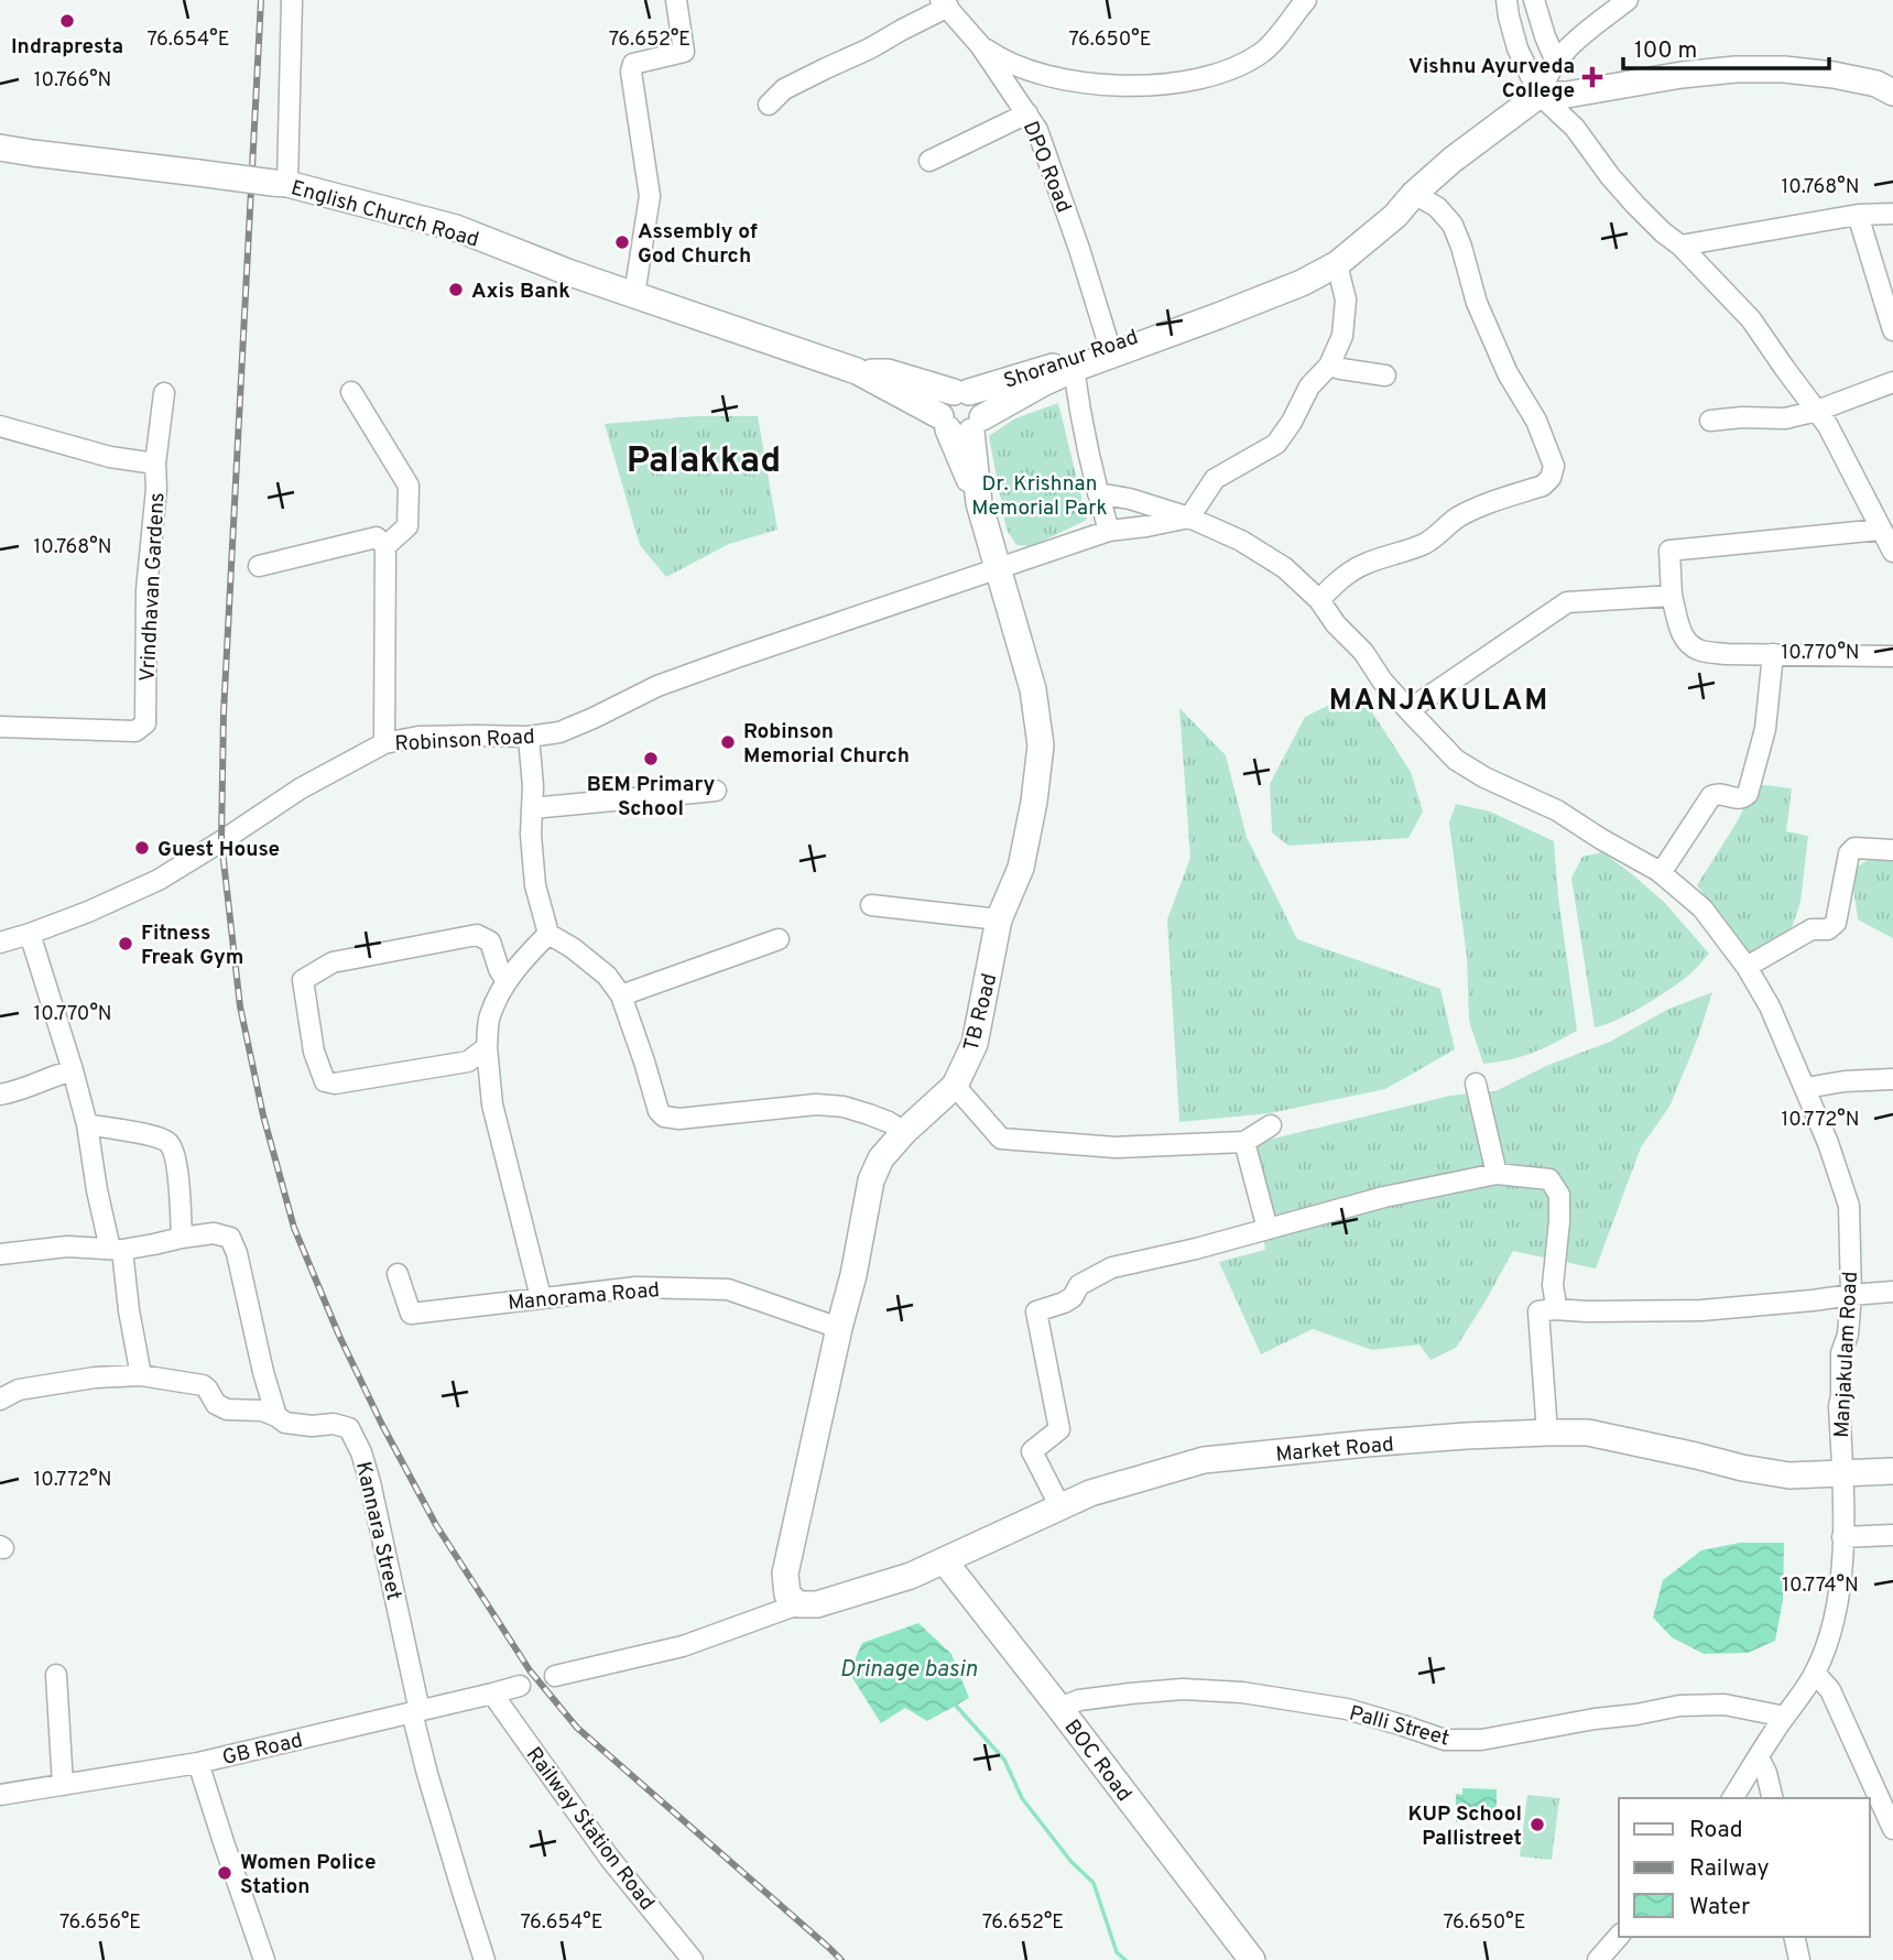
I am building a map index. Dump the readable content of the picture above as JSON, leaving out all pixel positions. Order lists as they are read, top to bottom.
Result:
{
  "streets": {
    "main road": [
      "English Church Road",
      "Shoranur Road",
      "TB Road",
      "Market Road",
      "BOC Road"
    ],
    "street": [
      "DPO Road",
      "Vrindhavan Gardens",
      "Robinson Road",
      "Manorama Road",
      "Manjakulam Road",
      "Kannara Street",
      "Palli Street",
      "GB Road",
      "Railway Station Road"
    ]
  },
  "crossings": [
    ["DPO Road", "Shoranur Road"],
    ["English Church Road", "Shoranur Road"],
    ["English Church Road", "TB Road"],
    ["Shoranur Road", "TB Road"],
    ["Robinson Road", "TB Road"],
    ["TB Road", "Manorama Road"],
    ["TB Road", "Market Road"],
    ["Manjakulam Road", "Market Road"],
    ["Manjakulam Road", "Palli Street"],
    ["Market Road", "BOC Road"],
    ["Kannara Street", "GB Road"],
    ["Palli Street", "BOC Road"],
    ["GB Road", "Railway Station Road"]
  ],
  "districts": ["Palakkad", "MANJAKULAM"],
  "water": ["Drinage basin"],
  "parks": ["Dr. Krishnan Memorial Park"],
  "places": {
    "other": [
      "Indrapresta",
      "Assembly of God Church",
      "Axis Bank",
      "Robinson Memorial Church",
      "BEM Primary School",
      "Guest House",
      "Fitness Freak Gym",
      "KUP School Pallistreet",
      "Women Police Station"
    ],
    "health": ["Vishnu Ayurveda College"]
  },
  "legend": ["Road", "Railway", "Water"],
  "scale_bar": "100 m",
  "coordinates": [
    "76.654°E",
    "76.652°E",
    "76.650°E",
    "10.766°N",
    "10.768°N",
    "10.770°N",
    "10.772°N",
    "10.774°N",
    "76.656°E"
  ]
}
